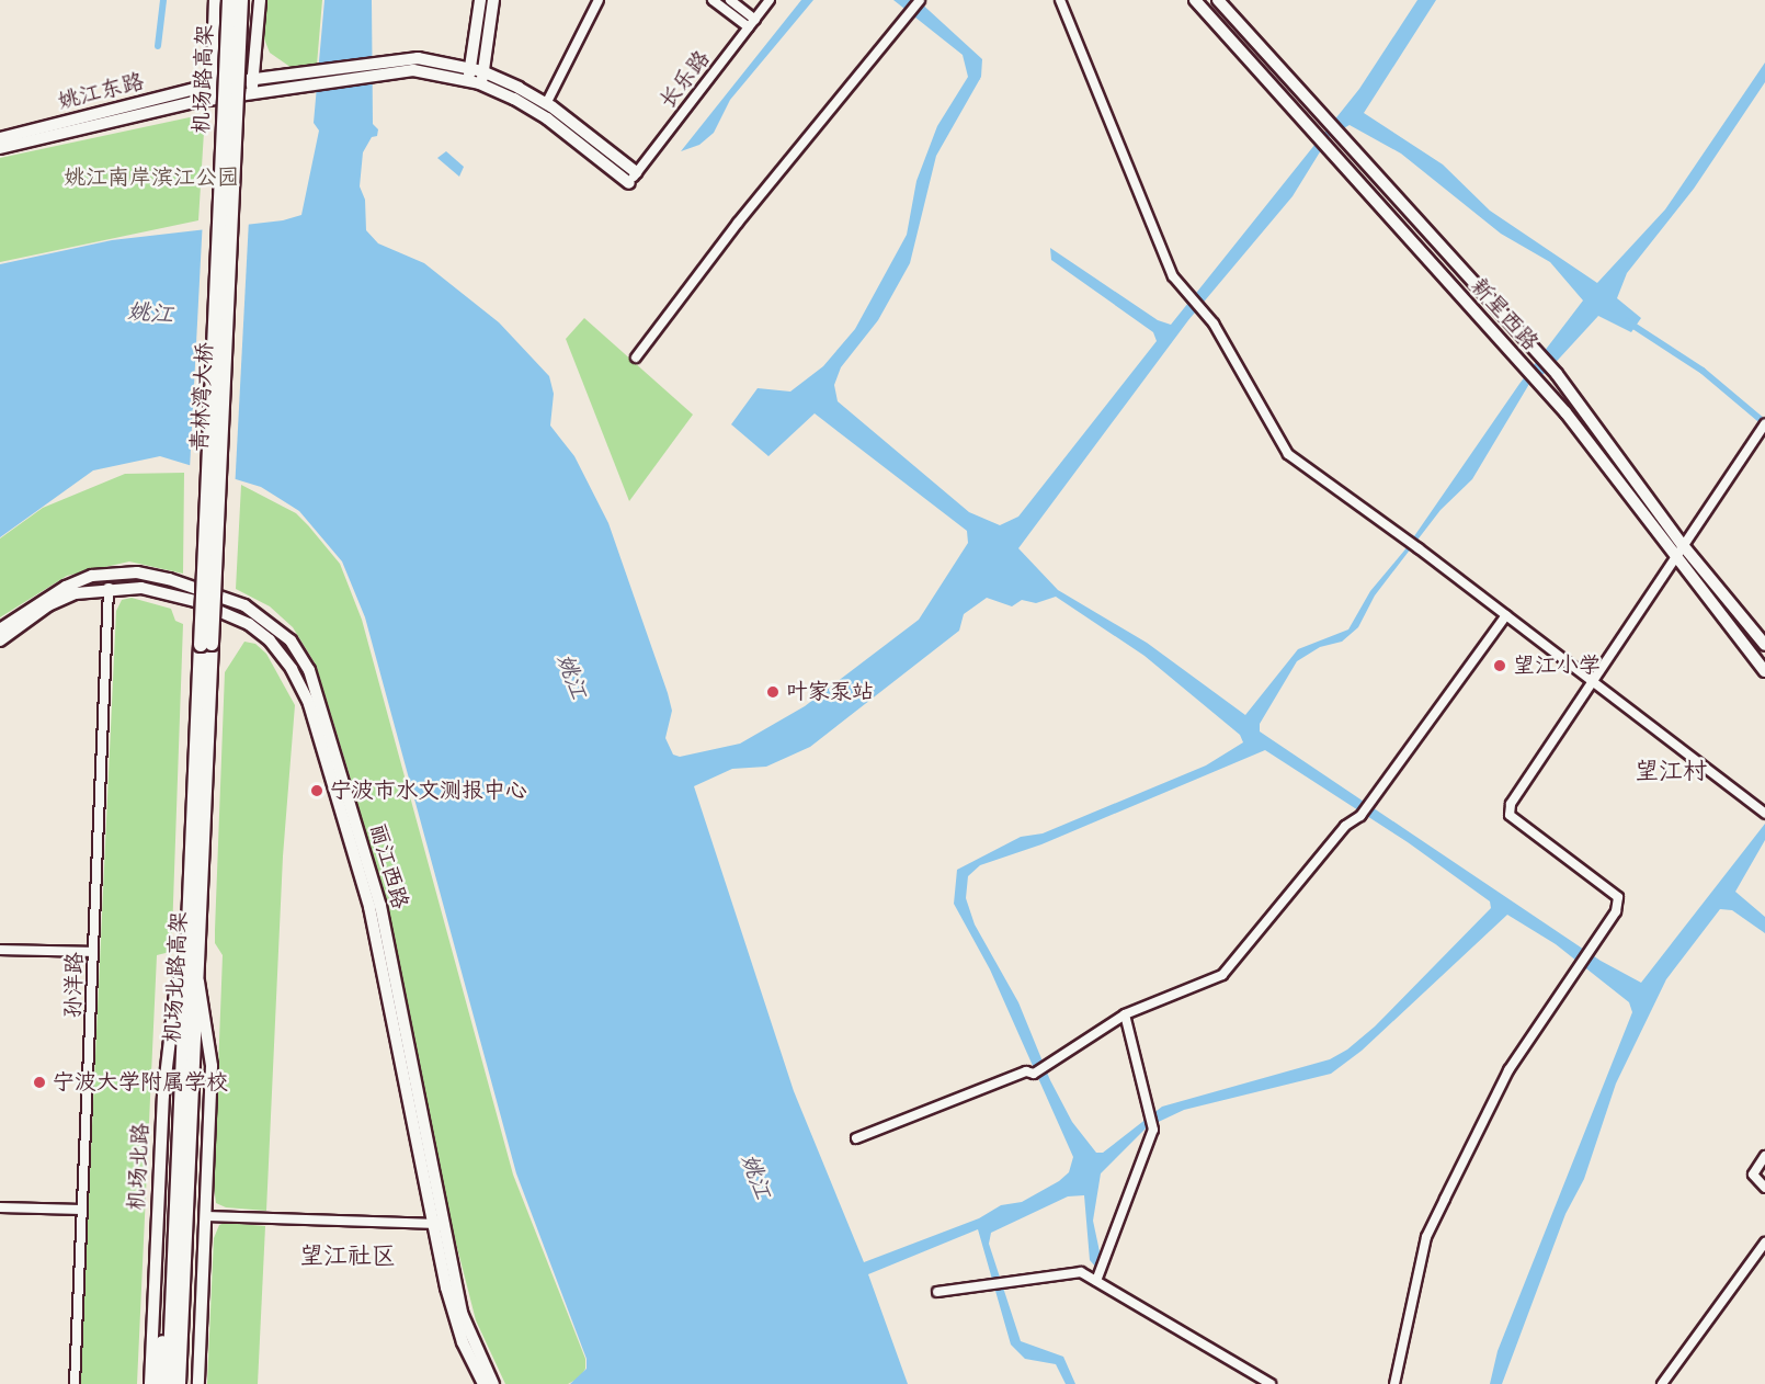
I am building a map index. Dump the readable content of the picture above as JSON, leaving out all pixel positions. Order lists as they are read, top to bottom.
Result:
{
  "streets": {
    "highway": ["机场路高架", "青林湾大桥", "机场北路高架"],
    "main road": [
      "姚江东路",
      "新星西路",
      "丽江西路",
      "机场北路"
    ],
    "street": ["长乐路", "孙洋路"]
  },
  "crossings": [
    ["机场路高架", "青林湾大桥"],
    ["青林湾大桥", "机场北路高架"],
    ["丽江西路", "孙洋路"],
    ["机场北路高架", "机场北路"]
  ],
  "districts": ["望江村", "望江社区"],
  "water": ["姚江"],
  "parks": ["姚江南岸滨江公园"],
  "places": [
    "望江小学",
    "叶家泵站",
    "宁波市水文测报中心",
    "宁波大学附属学校"
  ]
}
